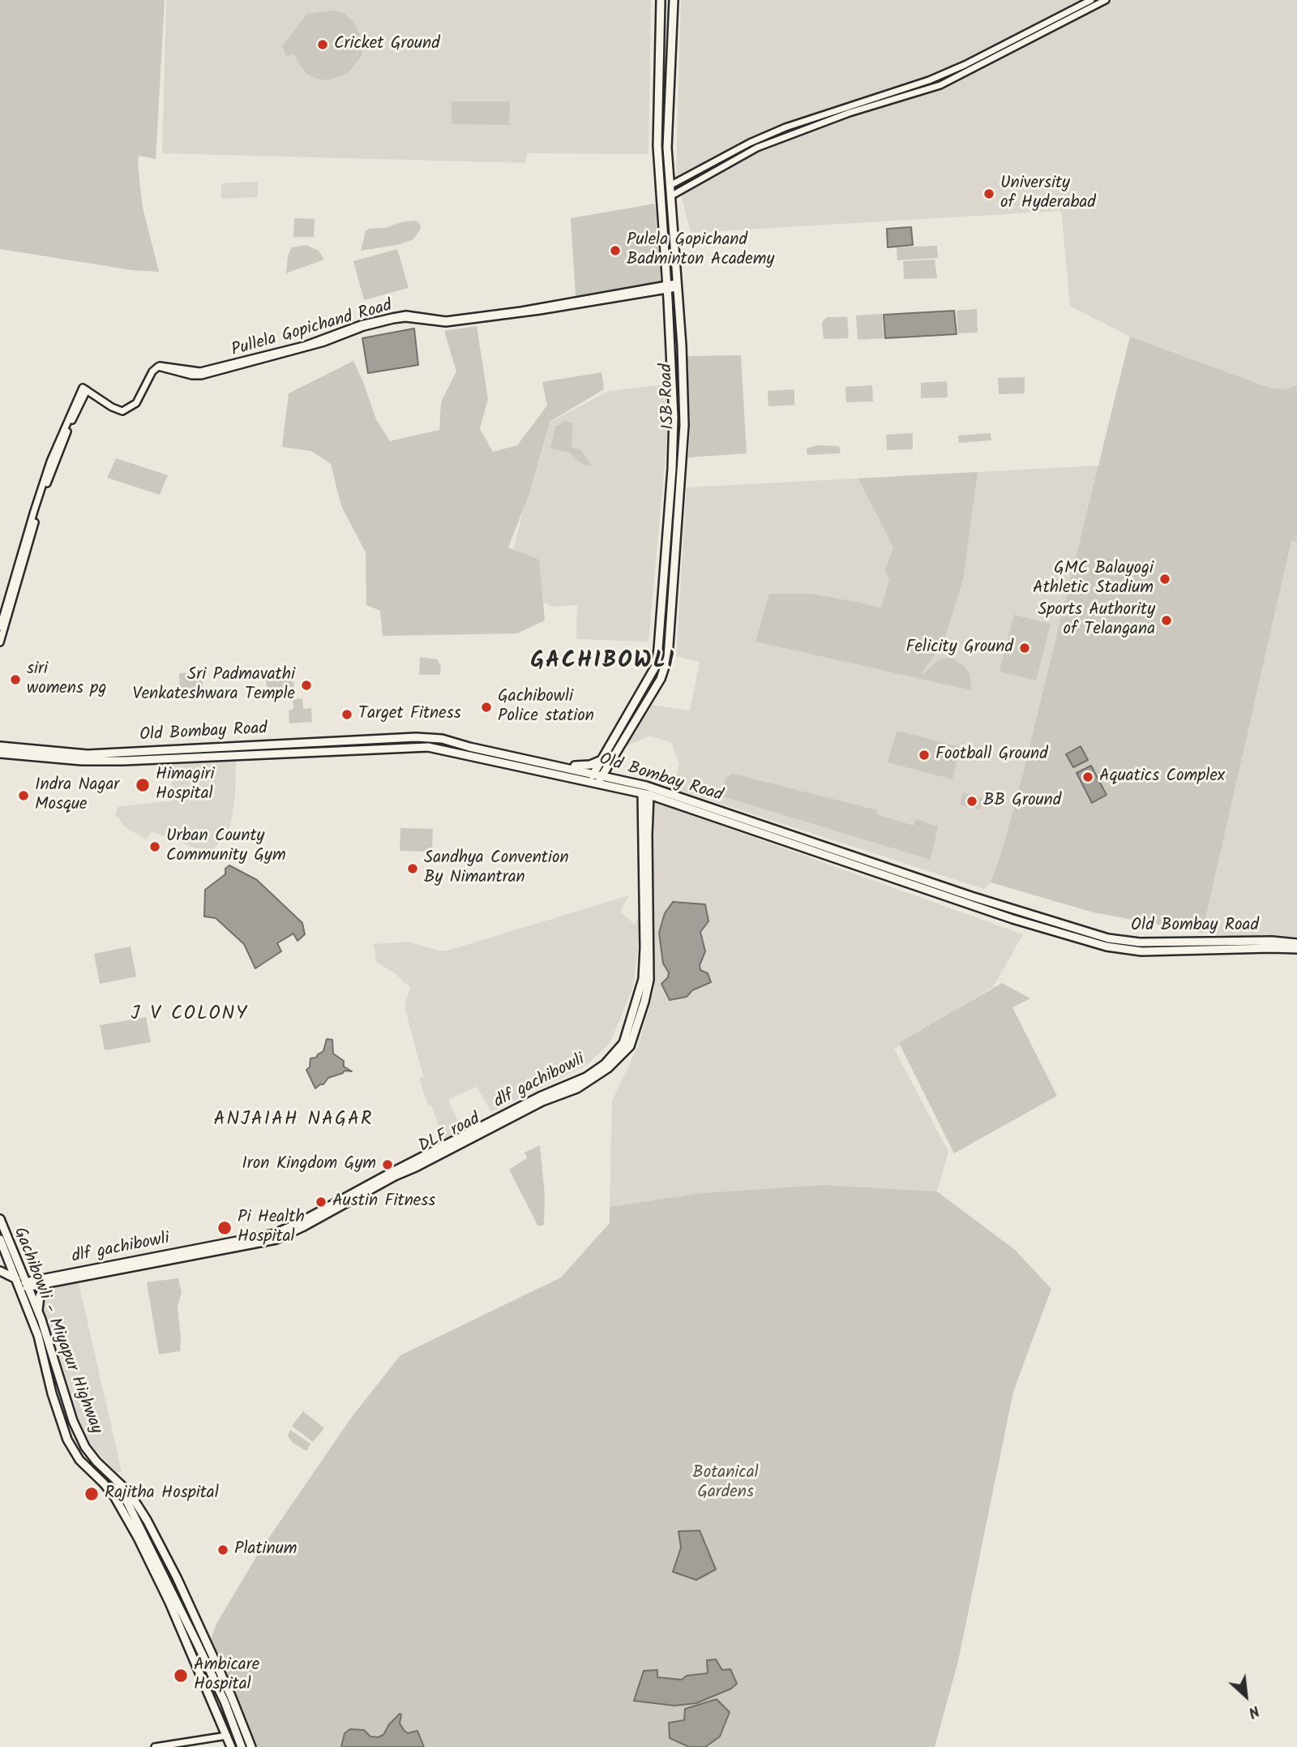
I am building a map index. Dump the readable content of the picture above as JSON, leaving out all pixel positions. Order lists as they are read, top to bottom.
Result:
{
  "streets": {
    "main road": [
      "ISB Road",
      "Old Bombay Road",
      "dlf gachibowli",
      "DLF road",
      "Gachibowli - Miyapur Highway"
    ],
    "street": ["Pullela Gopichand Road"]
  },
  "crossings": [
    ["Pullela Gopichand Road", "ISB Road"],
    ["ISB Road", "Old Bombay Road"],
    ["Old Bombay Road", "DLF road"],
    ["dlf gachibowli", "DLF road"],
    ["dlf gachibowli", "Gachibowli - Miyapur Highway"],
    ["DLF road", "Gachibowli - Miyapur Highway"]
  ],
  "districts": ["GACHIBOWLI", "J V COLONY", "ANJAIAH NAGAR"],
  "parks": ["Botanical Gardens"],
  "places": [
    "Cricket Ground",
    "University of Hyderabad",
    "Pulela Gopichand Badminton Academy",
    "GMC Balayogi Athletic Stadium",
    "Sports Authority of Telangana",
    "Felicity Ground",
    "siri womens pg",
    "Sri Padmavathi Venkateshwara Temple",
    "Gachibowli Police station",
    "Target Fitness",
    "Football Ground",
    "Aquatics Complex",
    "Himagiri Hospital",
    "Indra Nagar Mosque",
    "BB Ground",
    "Urban County Community Gym",
    "Sandhya Convention By Nimantran",
    "Iron Kingdom Gym",
    "Austin Fitness",
    "Pi Health Hospital",
    "Rajitha Hospital",
    "Platinum",
    "Ambicare Hospital"
  ],
  "north": "bottom right"
}
